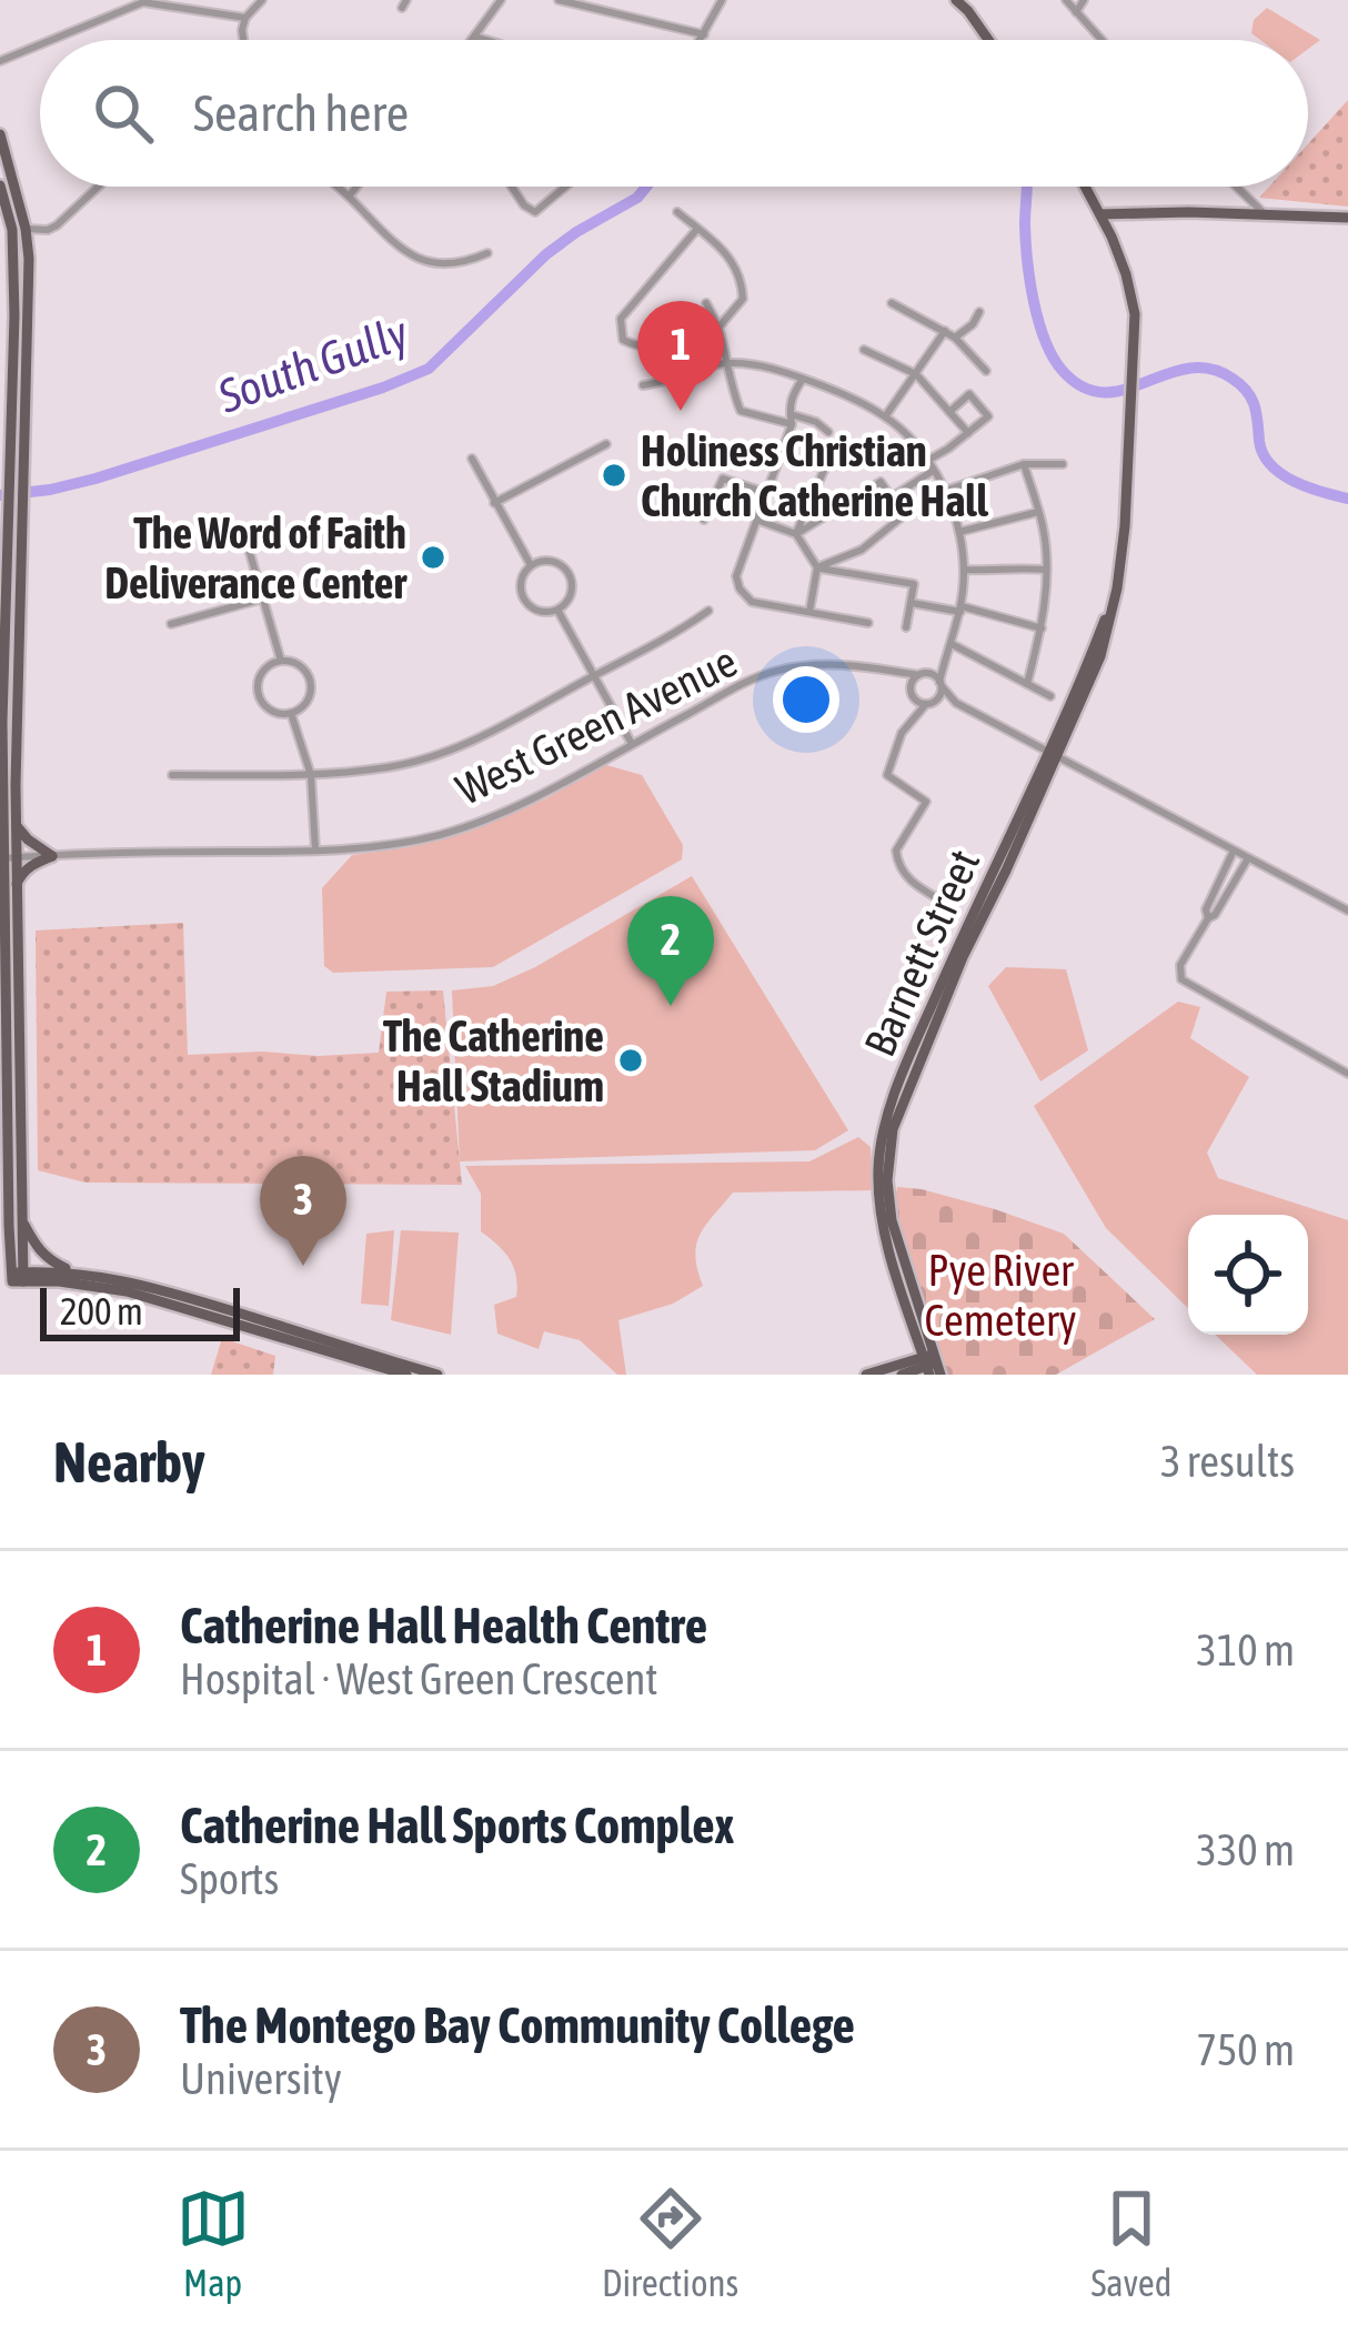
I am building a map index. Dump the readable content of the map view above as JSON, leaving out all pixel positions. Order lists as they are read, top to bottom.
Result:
{
  "streets": {
    "main road": ["Barnett Street"],
    "street": ["West Green Avenue"]
  },
  "water": ["South Gully"],
  "parks": ["Pye River Cemetery"],
  "places": ["Holiness Christian Church Catherine Hall", "The Word of Faith Deliverance Center", "The Catherine Hall Stadium"],
  "scale_bar": "200 m",
  "page": {
    "search": "Search here",
    "pins": ["1", "2", "3"],
    "scale": "200 m",
    "heading": ["Nearby", "3 results"],
    "list": [
      {
        "mark": "1",
        "name": "Catherine Hall Health Centre",
        "note": "Hospital · West Green Crescent",
        "value": "310 m"
      },
      {
        "mark": "2",
        "name": "Catherine Hall Sports Complex",
        "note": "Sports",
        "value": "330 m"
      },
      {
        "mark": "3",
        "name": "The Montego Bay Community College",
        "note": "University",
        "value": "750 m"
      }
    ],
    "nav": ["Map", "Directions", "Saved"]
  }
}
